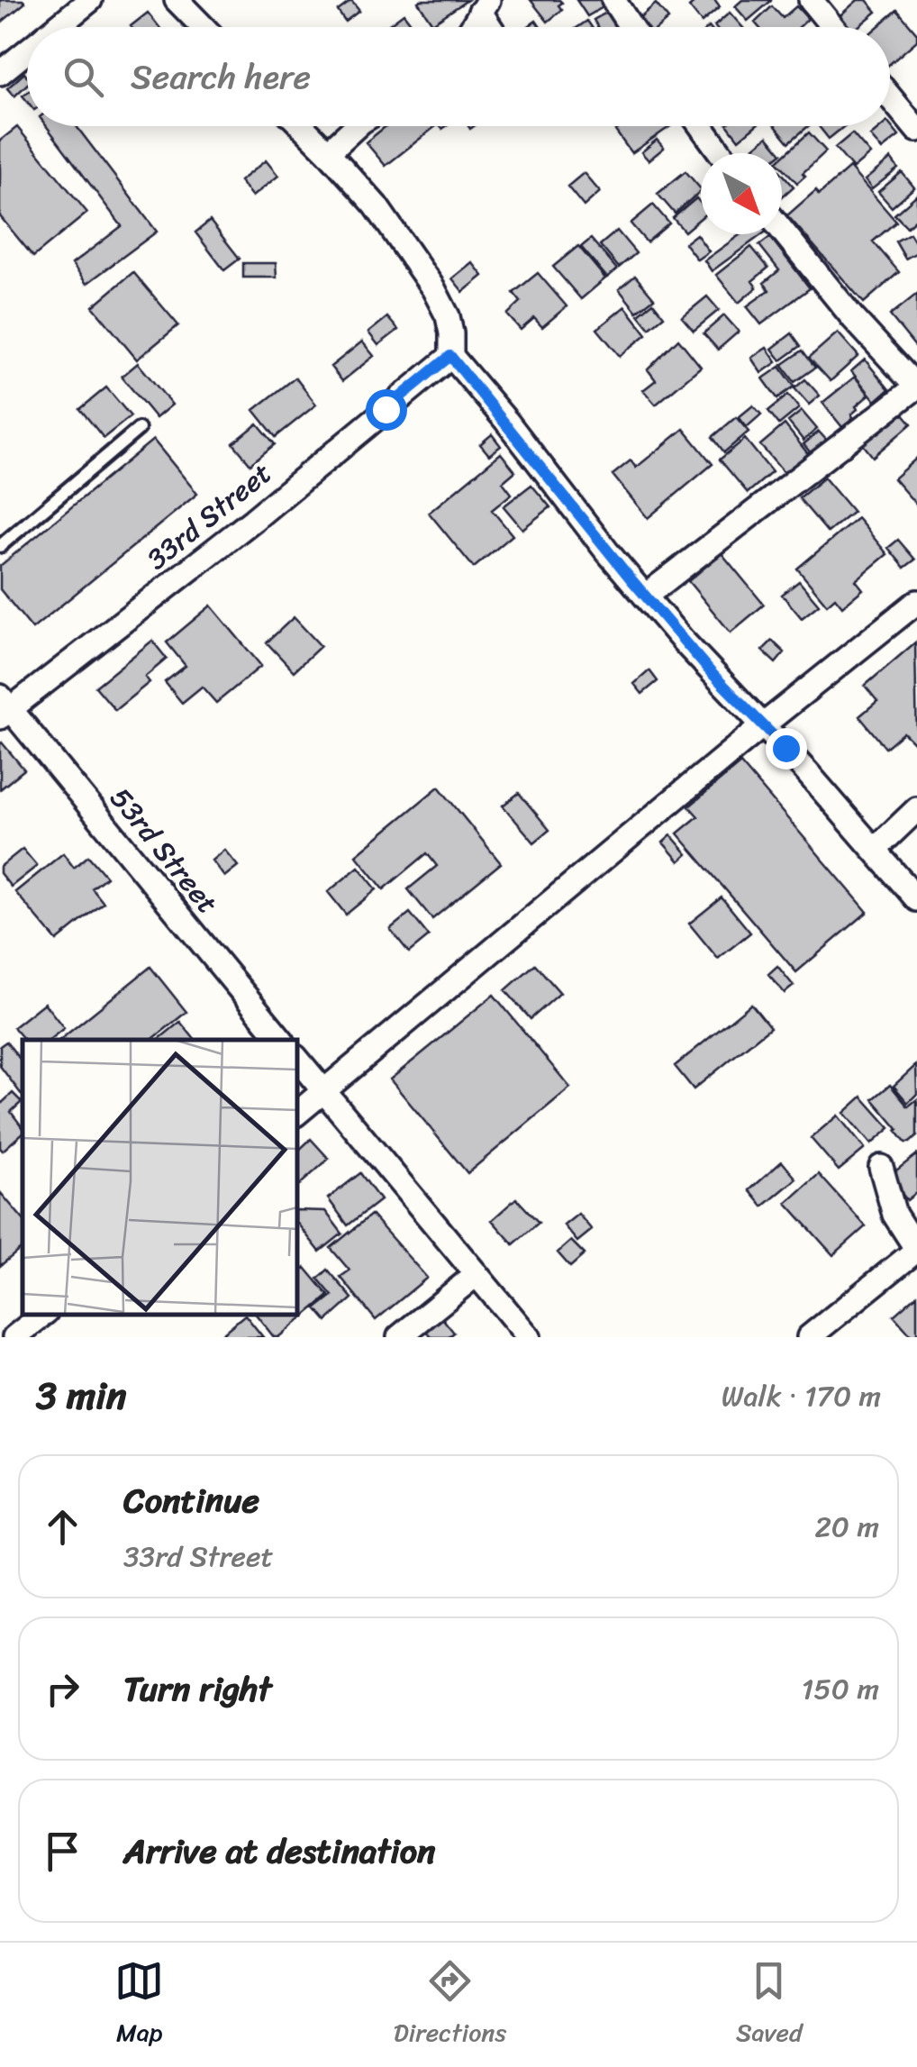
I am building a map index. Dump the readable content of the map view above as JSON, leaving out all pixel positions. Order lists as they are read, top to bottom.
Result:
{
  "streets": {
    "street": ["33rd Street", "53rd Street"]
  },
  "crossings": [
    ["33rd Street", "53rd Street"]
  ],
  "north": "bottom right",
  "page": {
    "search": "Search here",
    "heading": ["3 min", "Walk · 170 m"],
    "list": [
      ["Continue", "33rd Street", "20 m"],
      ["Turn right", "150 m"],
      "Arrive at destination"
    ],
    "nav": ["Map", "Directions", "Saved"]
  }
}
